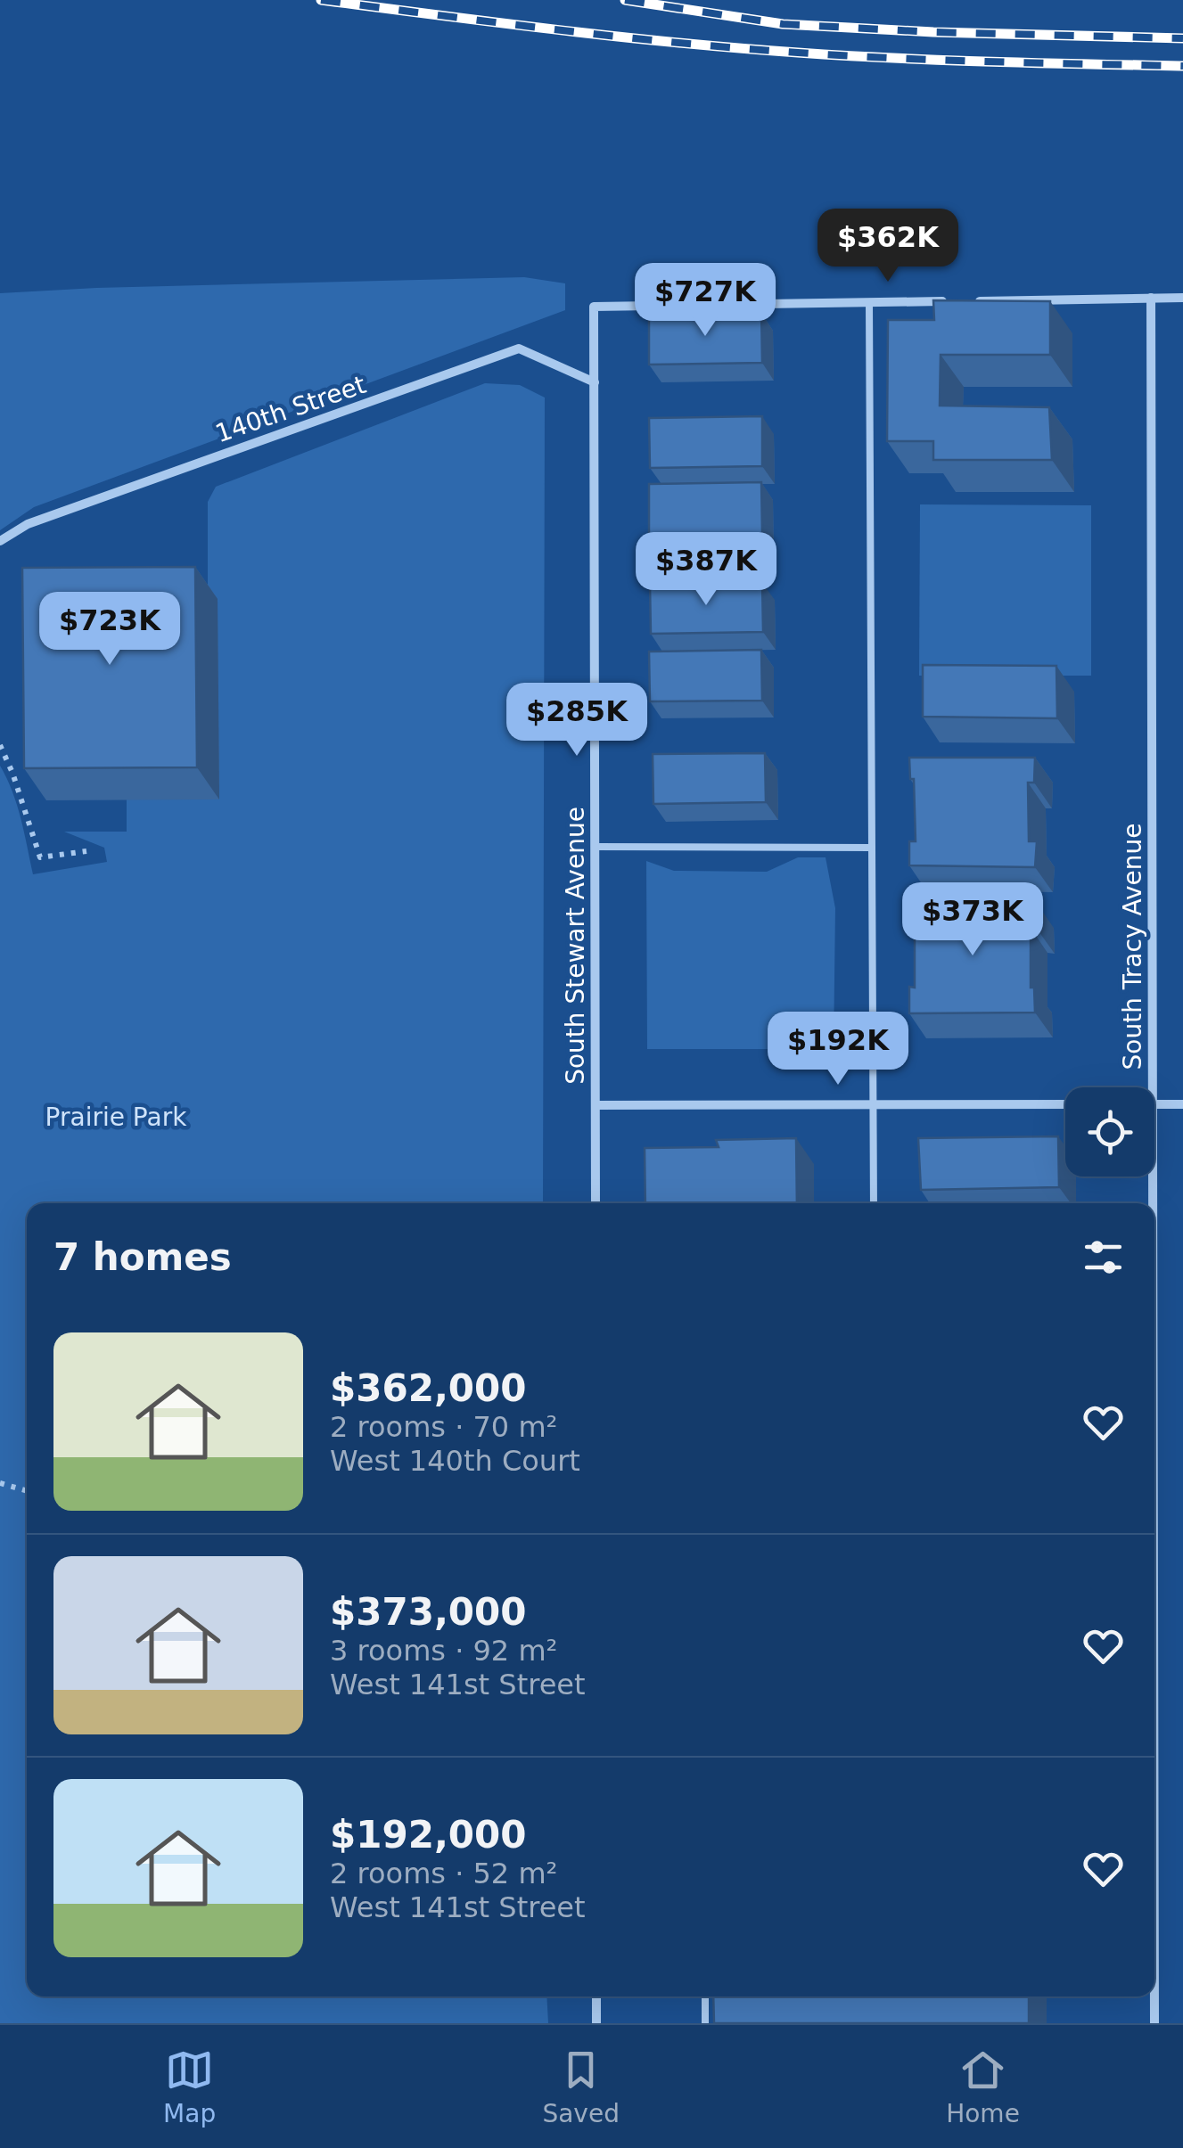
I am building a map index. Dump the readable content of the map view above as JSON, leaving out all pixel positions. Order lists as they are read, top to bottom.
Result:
{
  "streets": {
    "street": ["140th Street", "South Stewart Avenue", "South Tracy Avenue"]
  },
  "crossings": [
    ["140th Street", "South Stewart Avenue"]
  ],
  "parks": ["Prairie Park"],
  "page": {
    "price": [
      "$362K",
      "$727K",
      "$387K",
      "$723K",
      "$285K",
      "$373K",
      "$192K"
    ],
    "heading": "7 homes",
    "list": [
      {
        "name": "$362,000",
        "note": "2 rooms · 70 m² · West 140th Court"
      },
      {
        "name": "$373,000",
        "note": "3 rooms · 92 m² · West 141st Street"
      },
      {
        "name": "$192,000",
        "note": "2 rooms · 52 m² · West 141st Street"
      }
    ],
    "tabs": ["Map", "Saved", "Home"]
  }
}
